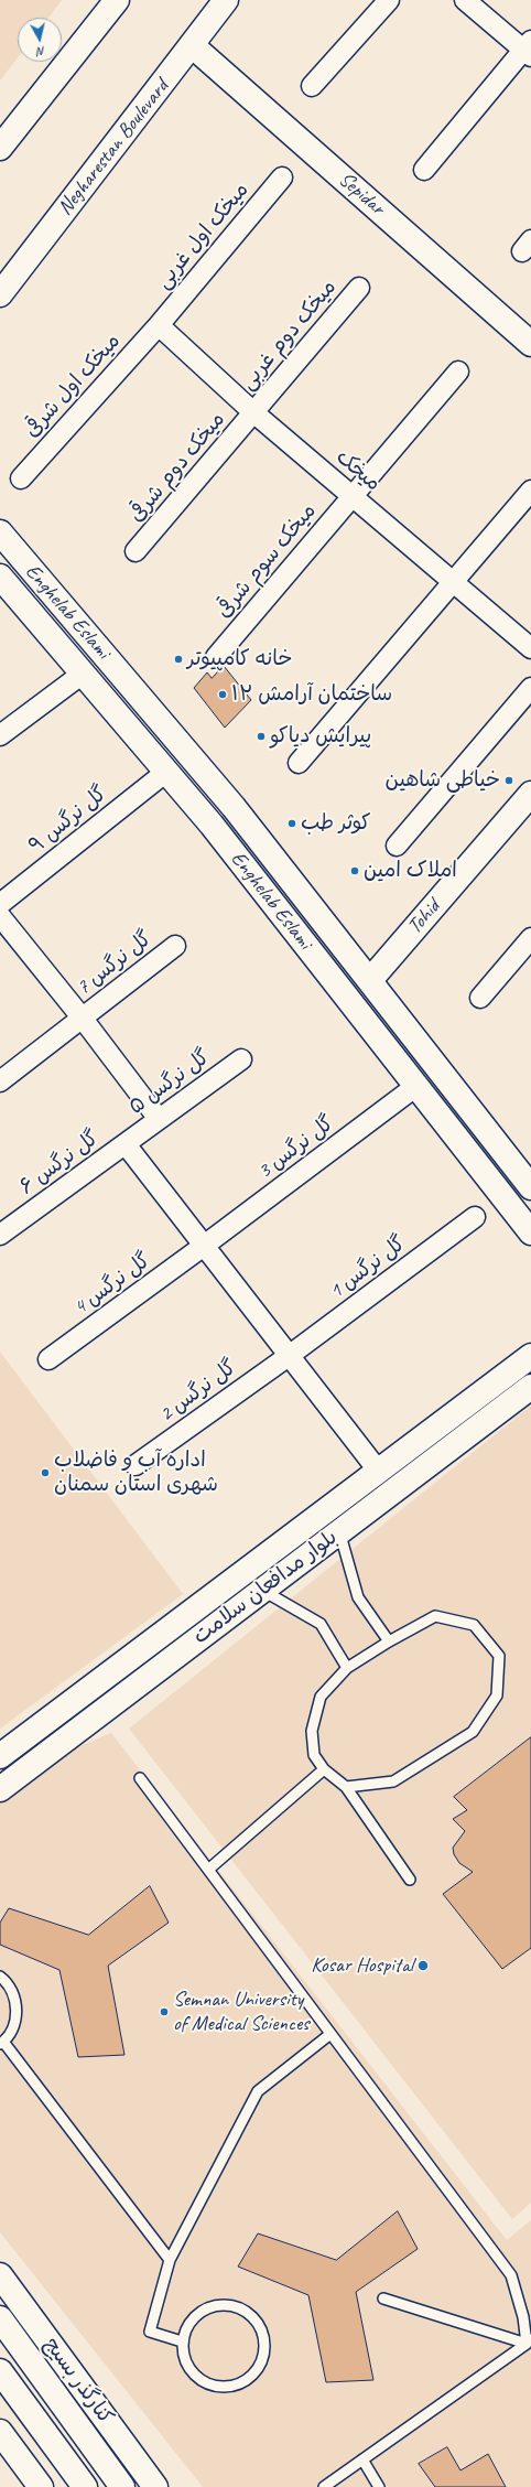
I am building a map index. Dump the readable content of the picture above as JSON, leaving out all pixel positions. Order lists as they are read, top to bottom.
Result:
{
  "streets": {
    "main road": [
      "Negharestan Boulevard",
      "Sepidar",
      "Enghelab Eslami",
      "Tohid",
      "بلوار مدافعان سلامت",
      "کنارگذر بسیج"
    ],
    "street": [
      "میخک اول غربی",
      "میخک دوم غربی",
      "میخک اول شرقی",
      "میخک دوم شرقی",
      "میخک",
      "میخک سوم شرقی",
      "گل نرگس ۹",
      "گل نرگس 7",
      "گل نرگس ۵",
      "گل نرگس 3",
      "گل نرگس ۶",
      "گل نرگس 1",
      "گل نرگس 4",
      "گل نرگس 2"
    ]
  },
  "crossings": [
    ["Negharestan Boulevard", "Sepidar"],
    ["میخک اول غربی", "میخک اول شرقی"],
    ["میخک اول غربی", "میخک"],
    ["میخک دوم غربی", "میخک دوم شرقی"],
    ["میخک دوم غربی", "میخک"],
    ["میخک اول شرقی", "میخک"],
    ["میخک دوم شرقی", "میخک"],
    ["میخک", "میخک سوم شرقی"],
    ["Enghelab Eslami", "گل نرگس ۹"],
    ["Enghelab Eslami", "Tohid"],
    ["Enghelab Eslami", "گل نرگس 3"],
    ["گل نرگس ۵", "گل نرگس ۶"],
    ["گل نرگس 3", "گل نرگس 4"],
    ["گل نرگس 1", "گل نرگس 2"]
  ],
  "places": [
    "خانه کامپیوتر",
    "ساختمان آرامش ۱۲",
    "پیرایش دیاکو",
    "خیاطی شاهین",
    "کوثر طب",
    "املاک امین",
    "اداره آب و فاضلاب شهری استان سمنان",
    "Kosar Hospital",
    "Semnan University of Medical Sciences"
  ],
  "north": "bottom"
}
